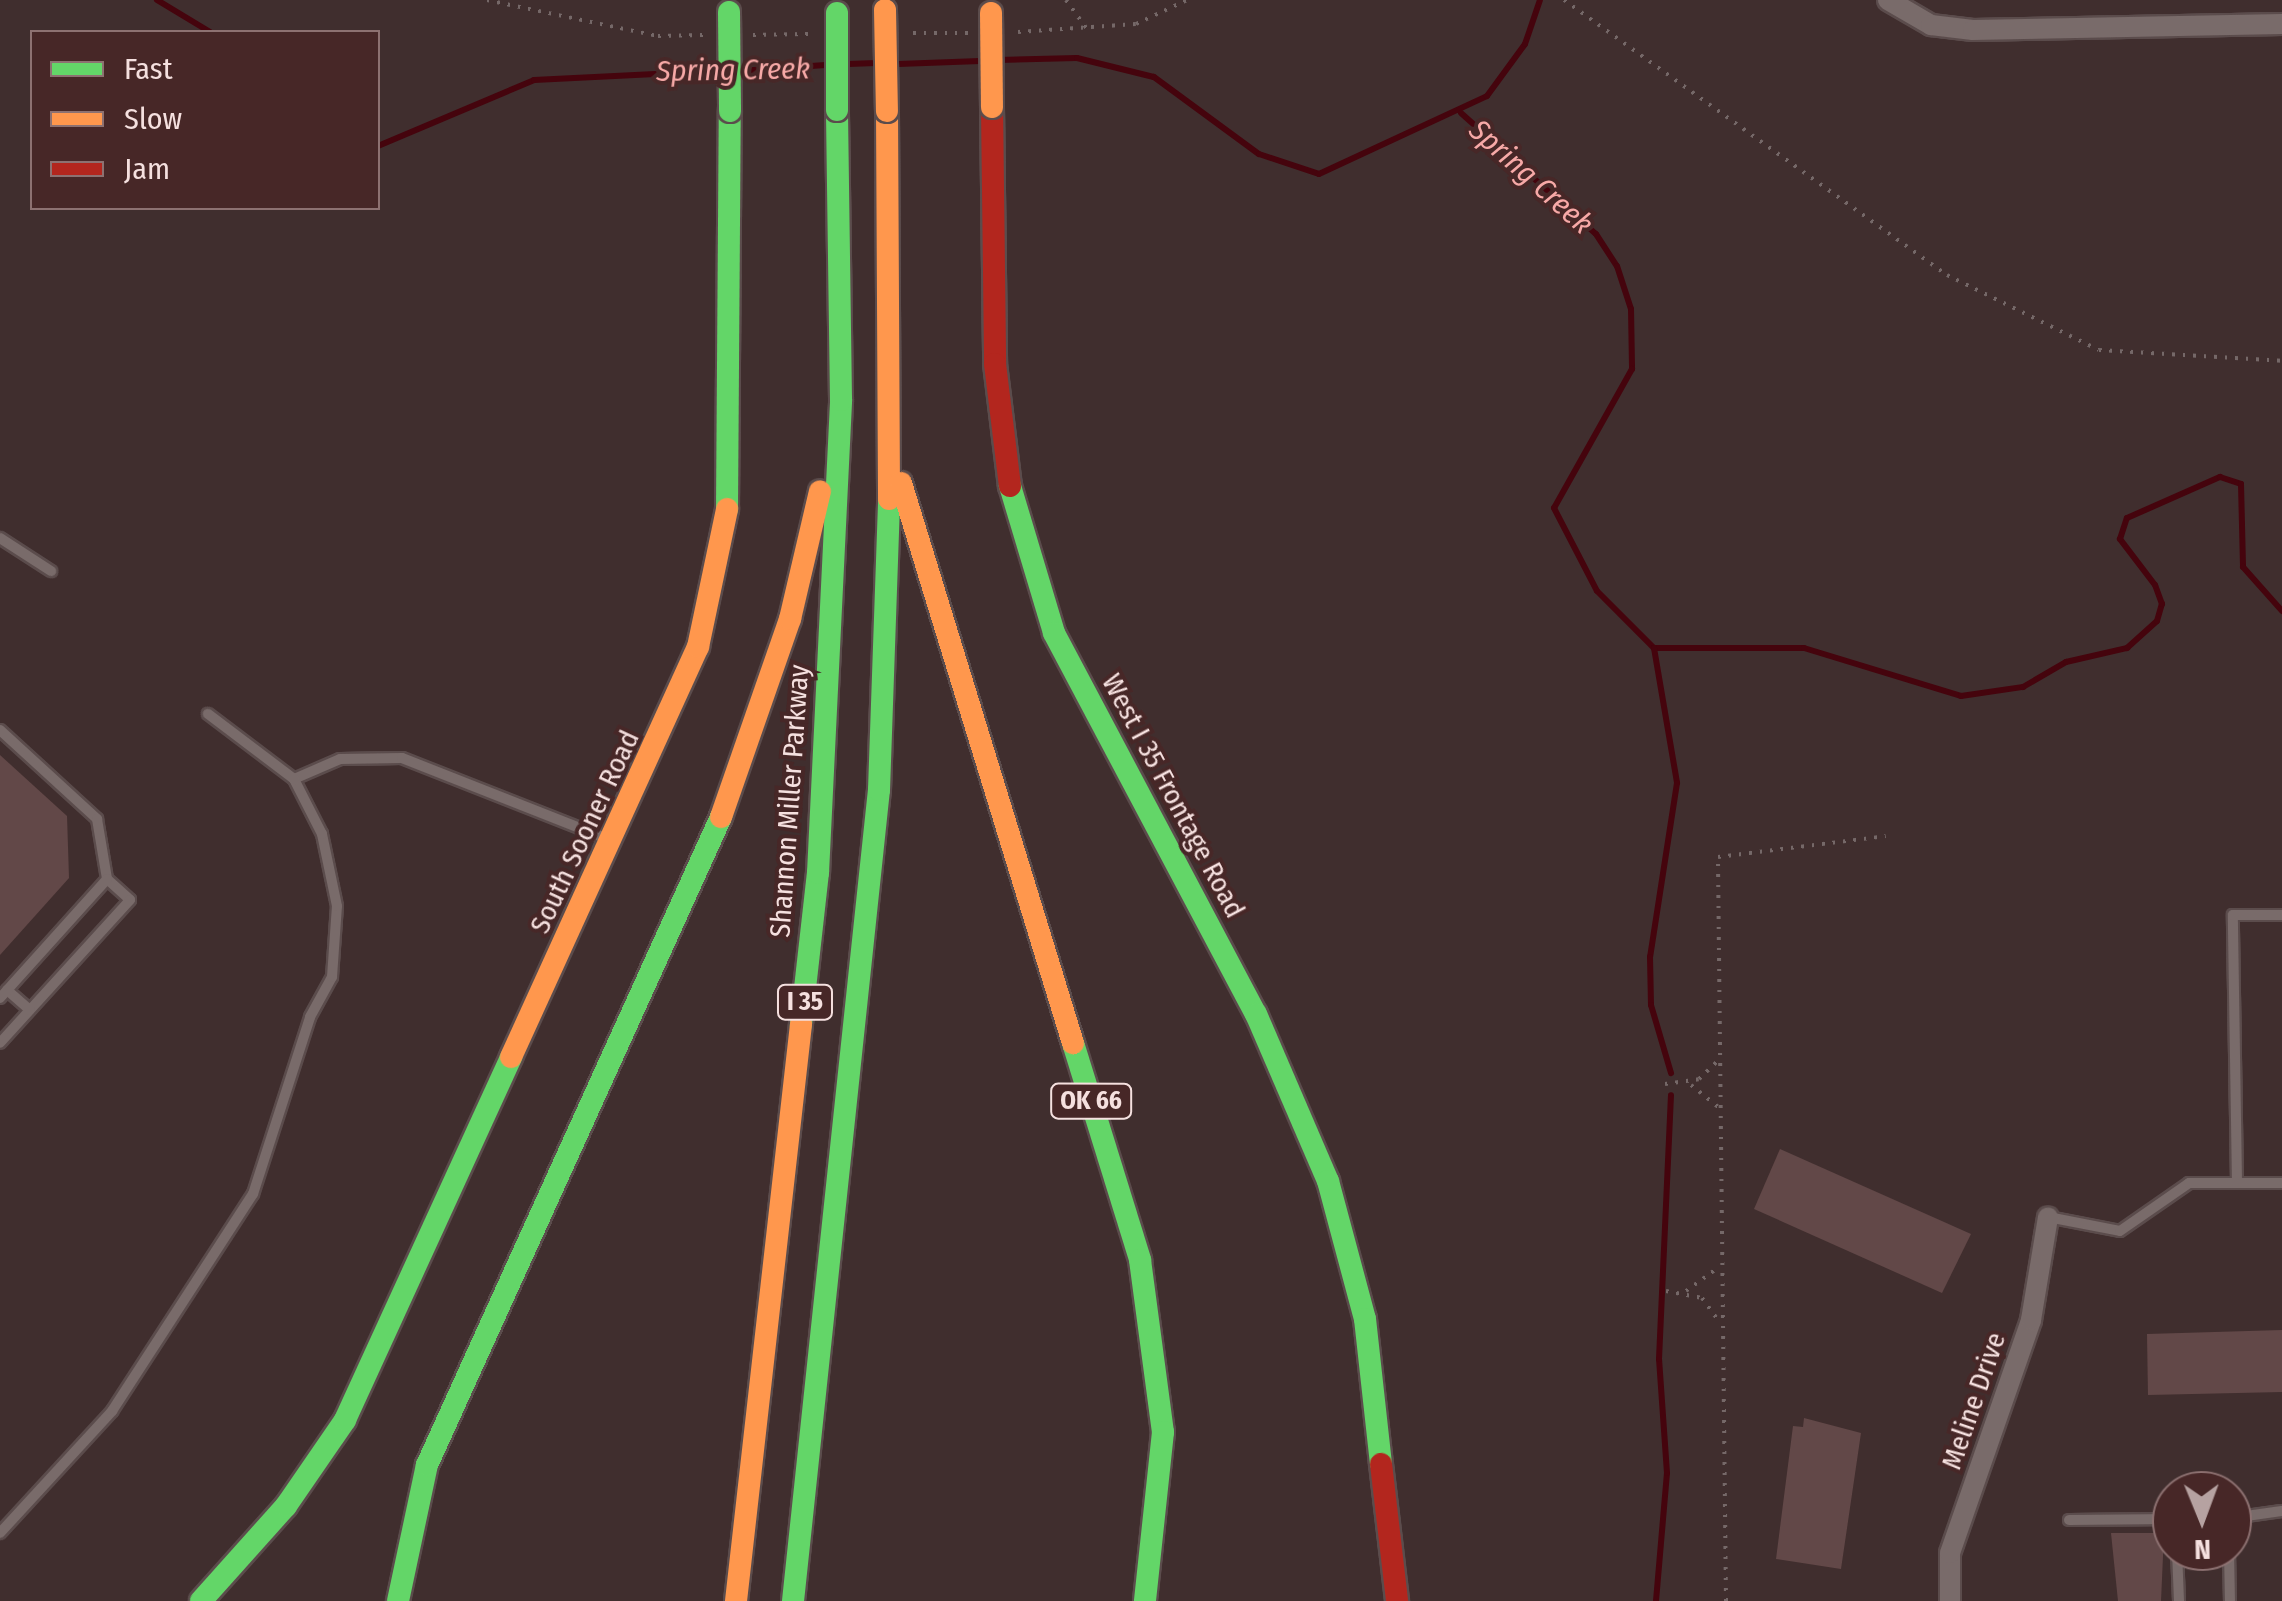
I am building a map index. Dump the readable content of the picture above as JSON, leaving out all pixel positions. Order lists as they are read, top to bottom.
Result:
{
  "streets": {
    "main road": [
      "West I 35 Frontage Road",
      "Shannon Miller Parkway",
      "South Sooner Road",
      "I 35",
      "OK 66"
    ],
    "street": ["Meline Drive"]
  },
  "crossings": [
    ["I 35", "OK 66"]
  ],
  "water": ["Spring Creek"],
  "legend": ["Fast", "Slow", "Jam"],
  "north": "bottom"
}
